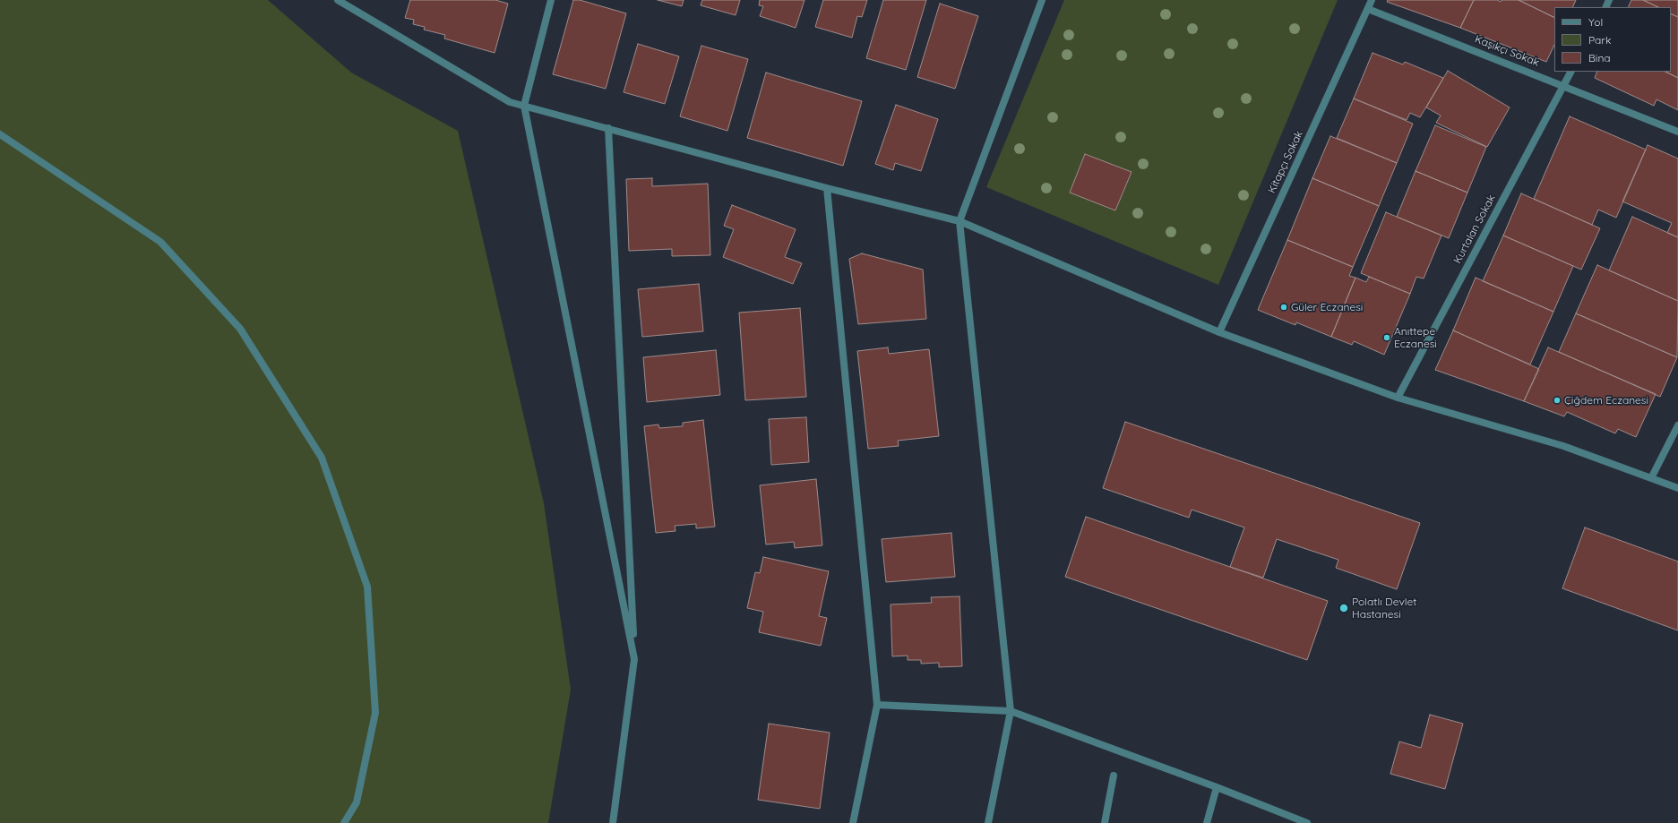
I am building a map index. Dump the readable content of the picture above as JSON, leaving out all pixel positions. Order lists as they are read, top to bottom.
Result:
{
  "streets": {
    "street": ["Kaşıkçı Sokak", "Kitapçı Sokak", "Kurtalan Sokak"]
  },
  "crossings": [
    ["Kaşıkçı Sokak", "Kitapçı Sokak"],
    ["Kaşıkçı Sokak", "Kurtalan Sokak"]
  ],
  "places": [
    "Güler Eczanesi",
    "Anıttepe Eczanesi",
    "Çiğdem Eczanesi",
    "Polatlı Devlet Hastanesi"
  ],
  "legend": ["Yol", "Park", "Bina"]
}
